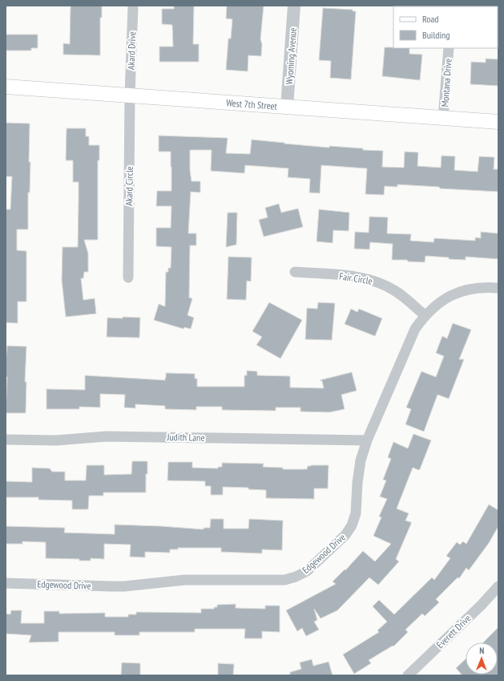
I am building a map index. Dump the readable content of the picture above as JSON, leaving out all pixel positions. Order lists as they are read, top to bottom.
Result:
{
  "streets": {
    "main road": ["West 7th Street"],
    "street": [
      "Akard Drive",
      "Wyoming Avenue",
      "Montana Drive",
      "Akard Circle",
      "Fair Circle",
      "Judith Lane",
      "Edgewood Drive",
      "Everett Drive"
    ]
  },
  "crossings": [
    ["Akard Drive", "West 7th Street"],
    ["Akard Drive", "Akard Circle"],
    ["Wyoming Avenue", "West 7th Street"],
    ["Montana Drive", "West 7th Street"],
    ["West 7th Street", "Akard Circle"],
    ["Fair Circle", "Edgewood Drive"],
    ["Judith Lane", "Edgewood Drive"]
  ],
  "legend": ["Road", "Building"],
  "north": "top"
}
